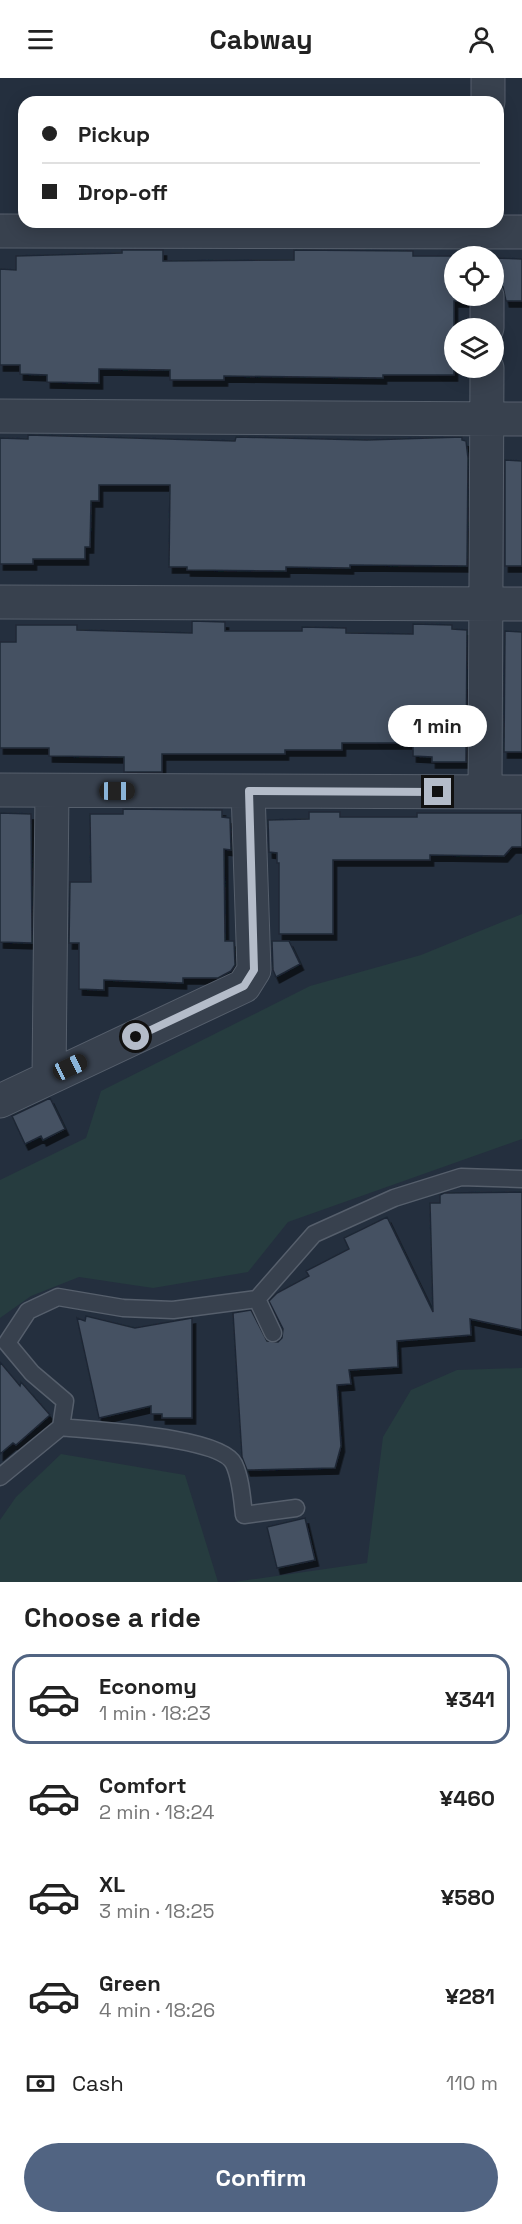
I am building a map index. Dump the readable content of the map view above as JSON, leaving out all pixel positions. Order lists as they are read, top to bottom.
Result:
{
  "page": {
    "header": "Cabway",
    "banner": ["Pickup", "Drop-off"],
    "bubble": "1 min",
    "heading": "Choose a ride",
    "list": [
      {
        "name": "Economy",
        "note": "1 min · 18:23",
        "value": "¥341"
      },
      {
        "name": "Comfort",
        "note": "2 min · 18:24",
        "value": "¥460"
      },
      {
        "name": "XL",
        "note": "3 min · 18:25",
        "value": "¥580"
      },
      {
        "name": "Green",
        "note": "4 min · 18:26",
        "value": "¥281"
      }
    ],
    "pay": ["Cash", "110 m"],
    "buttons": "Confirm"
  }
}
